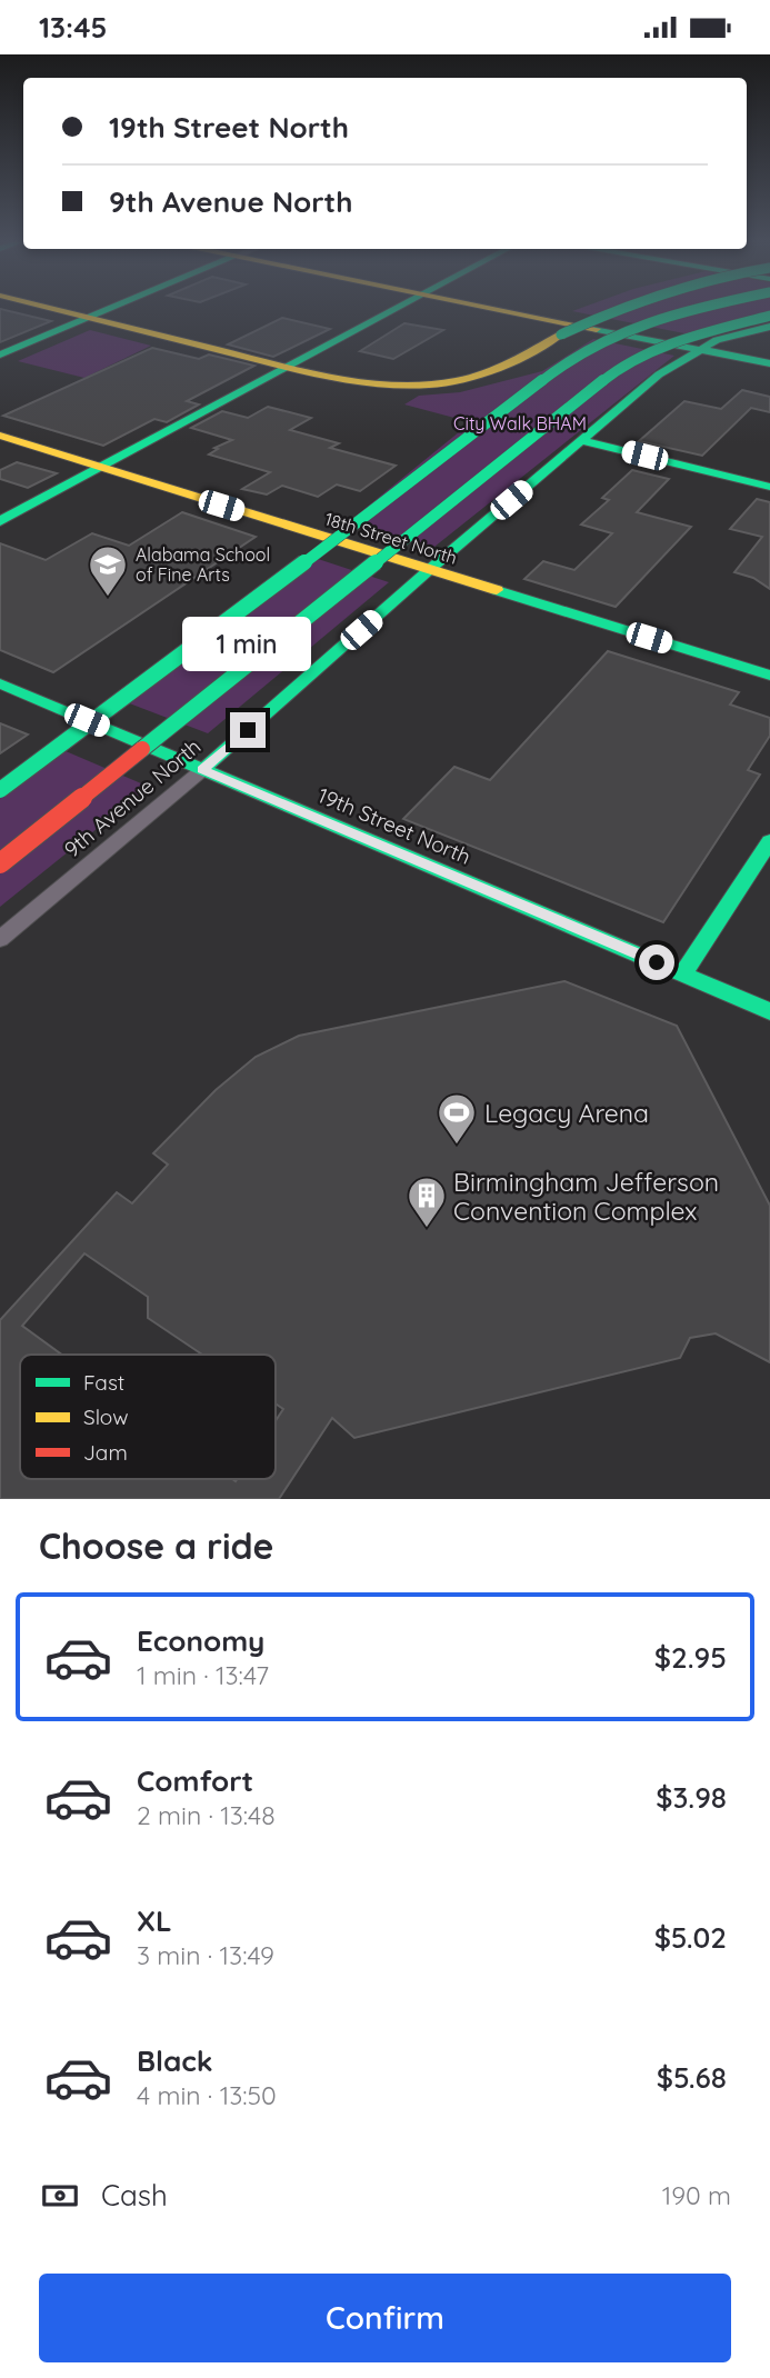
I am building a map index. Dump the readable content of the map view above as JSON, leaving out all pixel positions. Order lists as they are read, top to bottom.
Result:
{
  "streets": {
    "main road": ["18th Street North", "9th Avenue North", "19th Street North"]
  },
  "crossings": [
    ["18th Street North", "9th Avenue North"],
    ["9th Avenue North", "19th Street North"]
  ],
  "parks": ["City Walk BHAM"],
  "places": {
    "school or university": ["Alabama School of Fine Arts"],
    "sports": ["Legacy Arena"],
    "building": ["Birmingham Jefferson Convention Complex"]
  },
  "legend": ["Fast", "Slow", "Jam"],
  "page": {
    "status": "13:45",
    "banner": ["19th Street North", "9th Avenue North"],
    "bubble": "1 min",
    "heading": "Choose a ride",
    "list": [
      {
        "name": "Economy",
        "note": "1 min · 13:47",
        "value": "$2.95"
      },
      {
        "name": "Comfort",
        "note": "2 min · 13:48",
        "value": "$3.98"
      },
      {
        "name": "XL",
        "note": "3 min · 13:49",
        "value": "$5.02"
      },
      {
        "name": "Black",
        "note": "4 min · 13:50",
        "value": "$5.68"
      }
    ],
    "pay": ["Cash", "190 m"],
    "buttons": "Confirm"
  }
}
